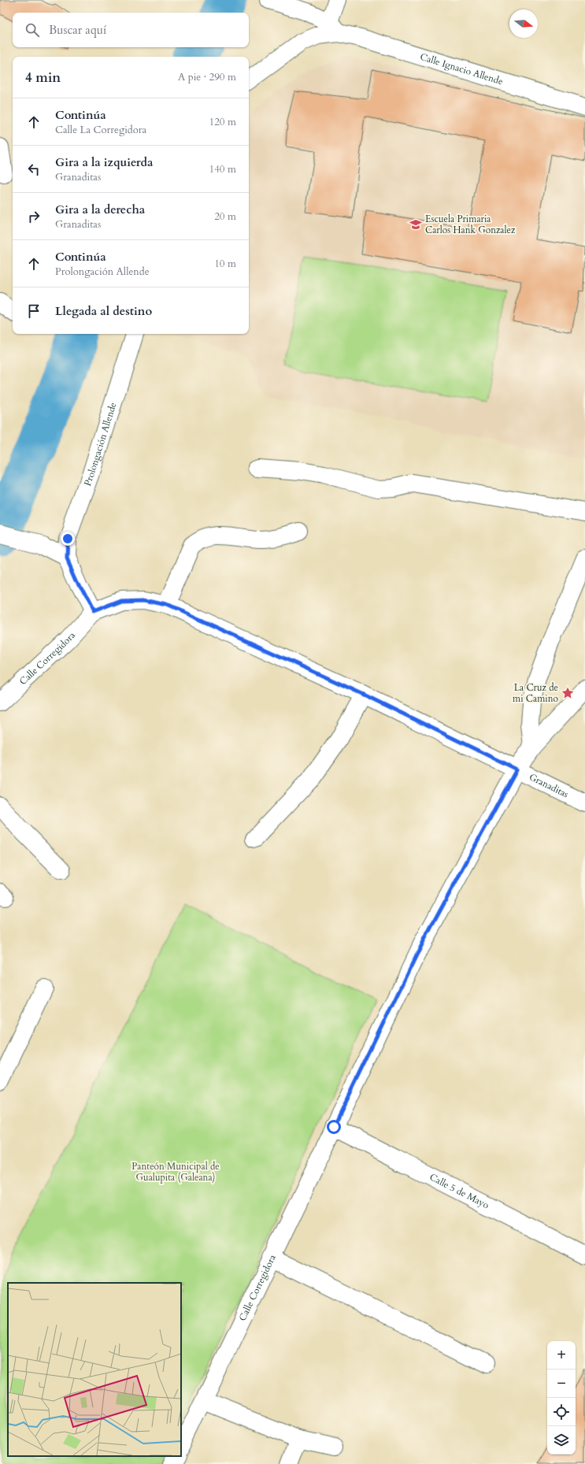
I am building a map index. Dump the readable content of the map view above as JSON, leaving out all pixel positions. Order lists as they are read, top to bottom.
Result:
{
  "streets": {
    "street": [
      "Calle Ignacio Allende",
      "Prolongación Allende",
      "Calle Corregidora",
      "Granaditas",
      "Calle 5 de Mayo"
    ]
  },
  "crossings": [
    ["Calle Corregidora", "Granaditas"],
    ["Calle Corregidora", "Calle 5 de Mayo"]
  ],
  "parks": ["Panteón Municipal de Gualupita (Galeana)"],
  "places": {
    "school or university": ["Escuela Primaria Carlos Hank Gonzalez"],
    "place": ["La Cruz de mi Camino"]
  },
  "north": "right",
  "page": {
    "search": "Buscar aquí",
    "heading": ["4 min", "A pie · 290 m"],
    "list": [
      ["Continúa", "Calle La Corregidora", "120 m"],
      ["Gira a la izquierda", "Granaditas", "140 m"],
      ["Gira a la derecha", "Granaditas", "20 m"],
      ["Continúa", "Prolongación Allende", "10 m"],
      "Llegada al destino"
    ],
    "map_buttons": ["+", "−"]
  }
}
